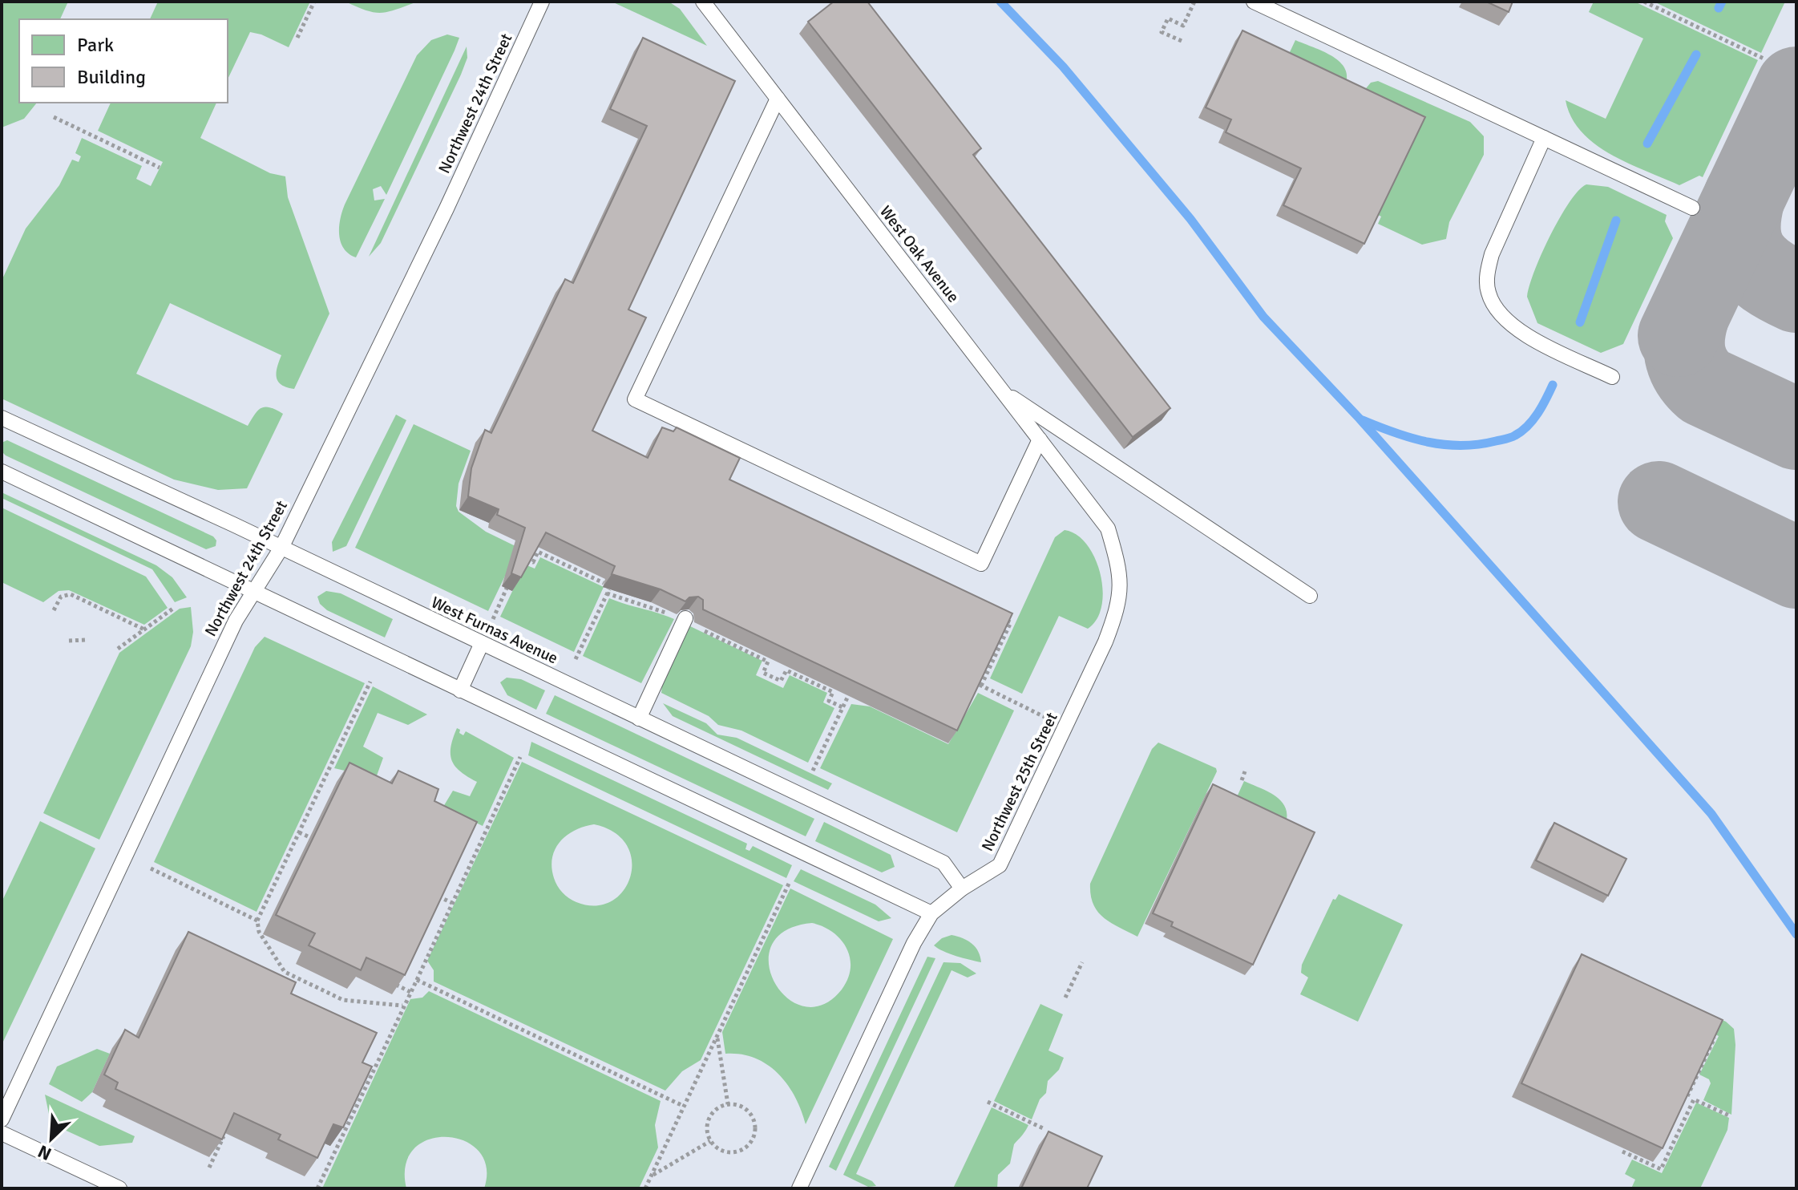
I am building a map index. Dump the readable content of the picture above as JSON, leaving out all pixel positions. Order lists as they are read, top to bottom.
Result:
{
  "streets": {
    "lane": [
      "Northwest 24th Street",
      "West Oak Avenue",
      "West Furnas Avenue",
      "Northwest 25th Street"
    ]
  },
  "crossings": [
    ["Northwest 24th Street", "West Furnas Avenue"],
    ["West Oak Avenue", "Northwest 25th Street"],
    ["West Furnas Avenue", "Northwest 25th Street"]
  ],
  "legend": ["Park", "Building"],
  "north": "bottom left"
}
